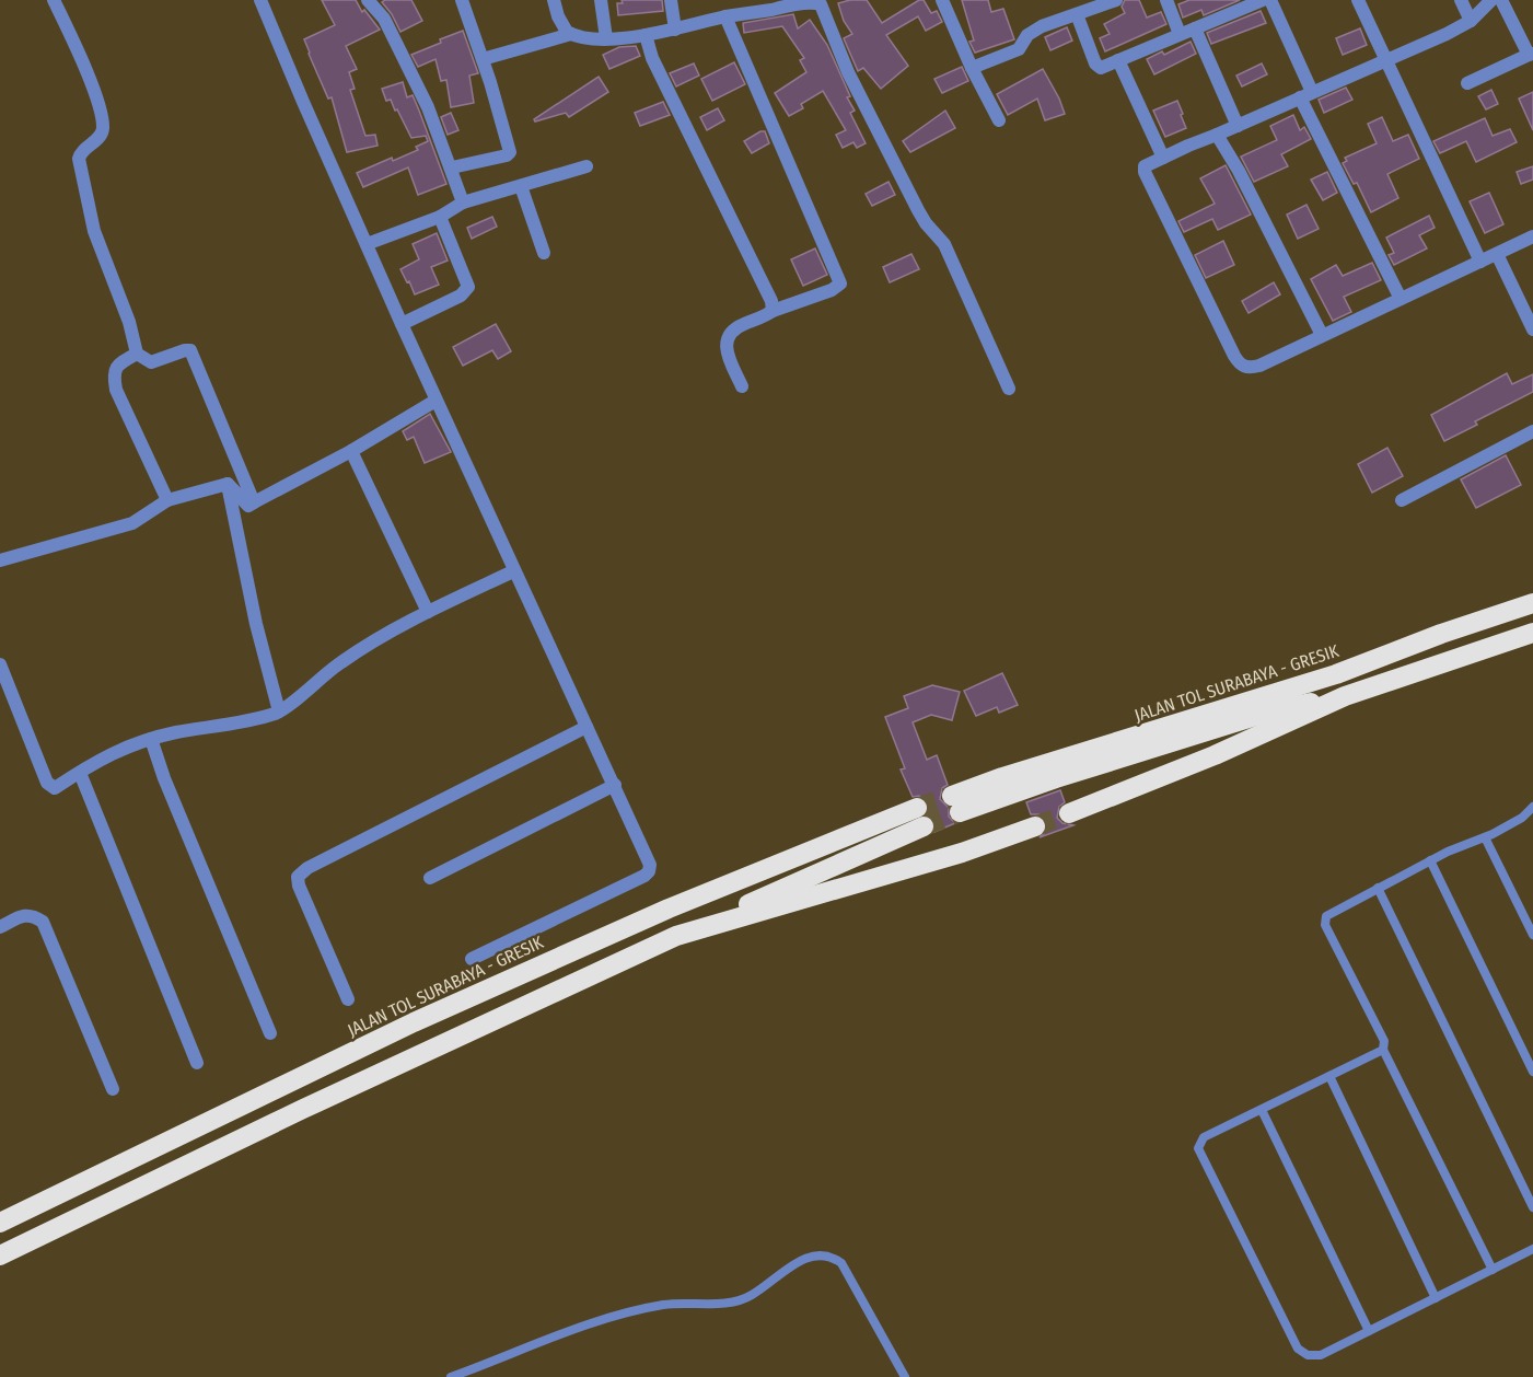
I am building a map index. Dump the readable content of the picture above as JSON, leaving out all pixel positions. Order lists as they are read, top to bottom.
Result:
{
  "streets": {
    "highway": ["JALAN TOL SURABAYA - GRESIK"]
  }
}
